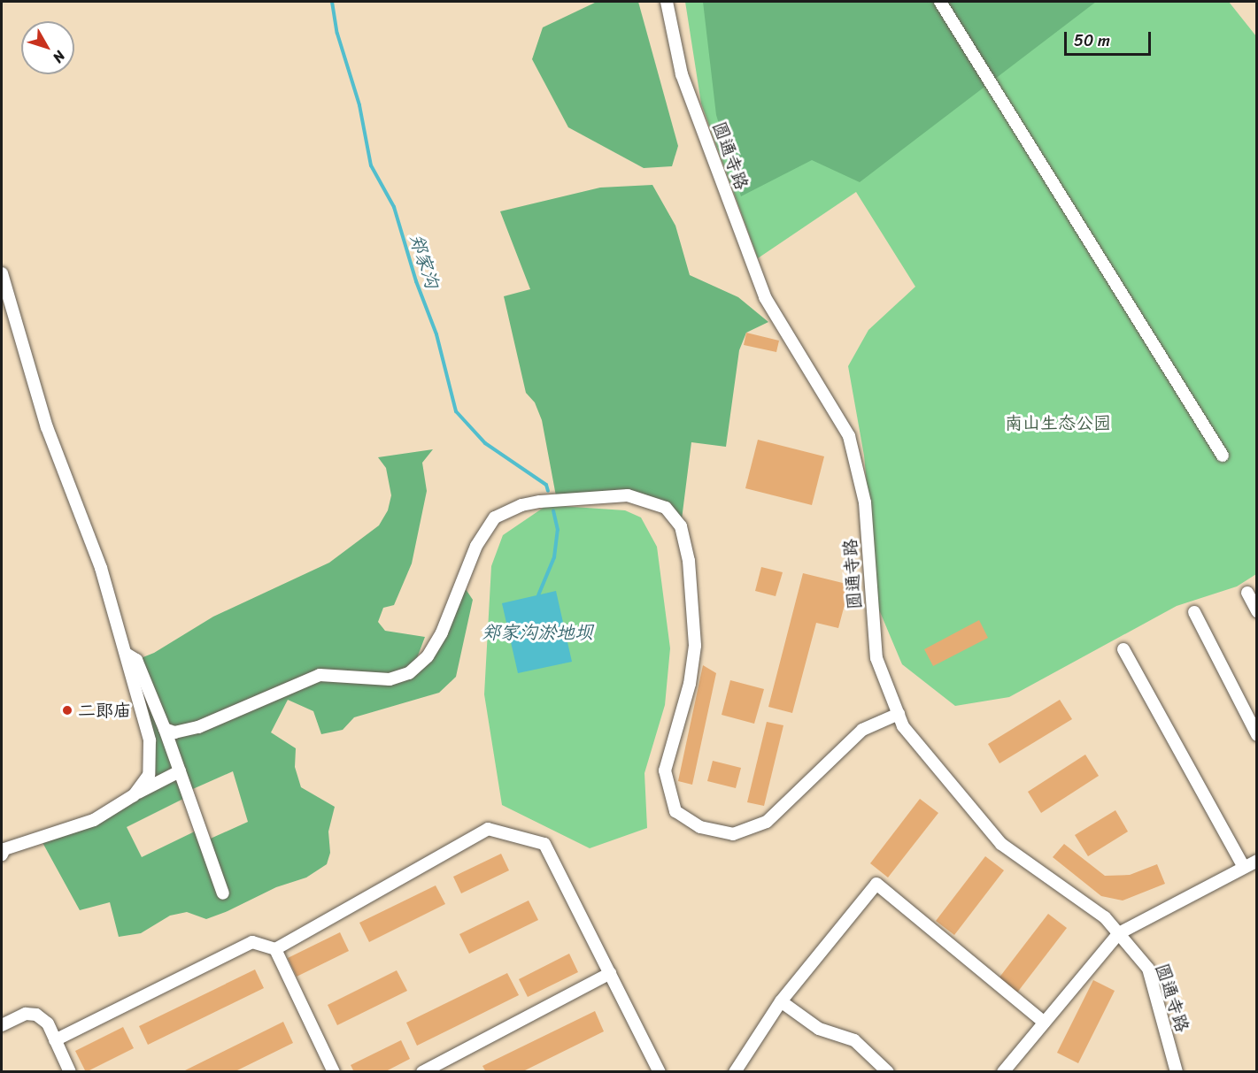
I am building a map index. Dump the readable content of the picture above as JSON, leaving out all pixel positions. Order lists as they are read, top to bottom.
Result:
{
  "streets": {
    "street": ["圆通寺路"]
  },
  "water": ["郑家沟", "郑家沟淤地坝"],
  "parks": ["南山生态公园"],
  "places": ["二郎庙"],
  "scale_bar": "50 m",
  "north": "bottom right"
}
